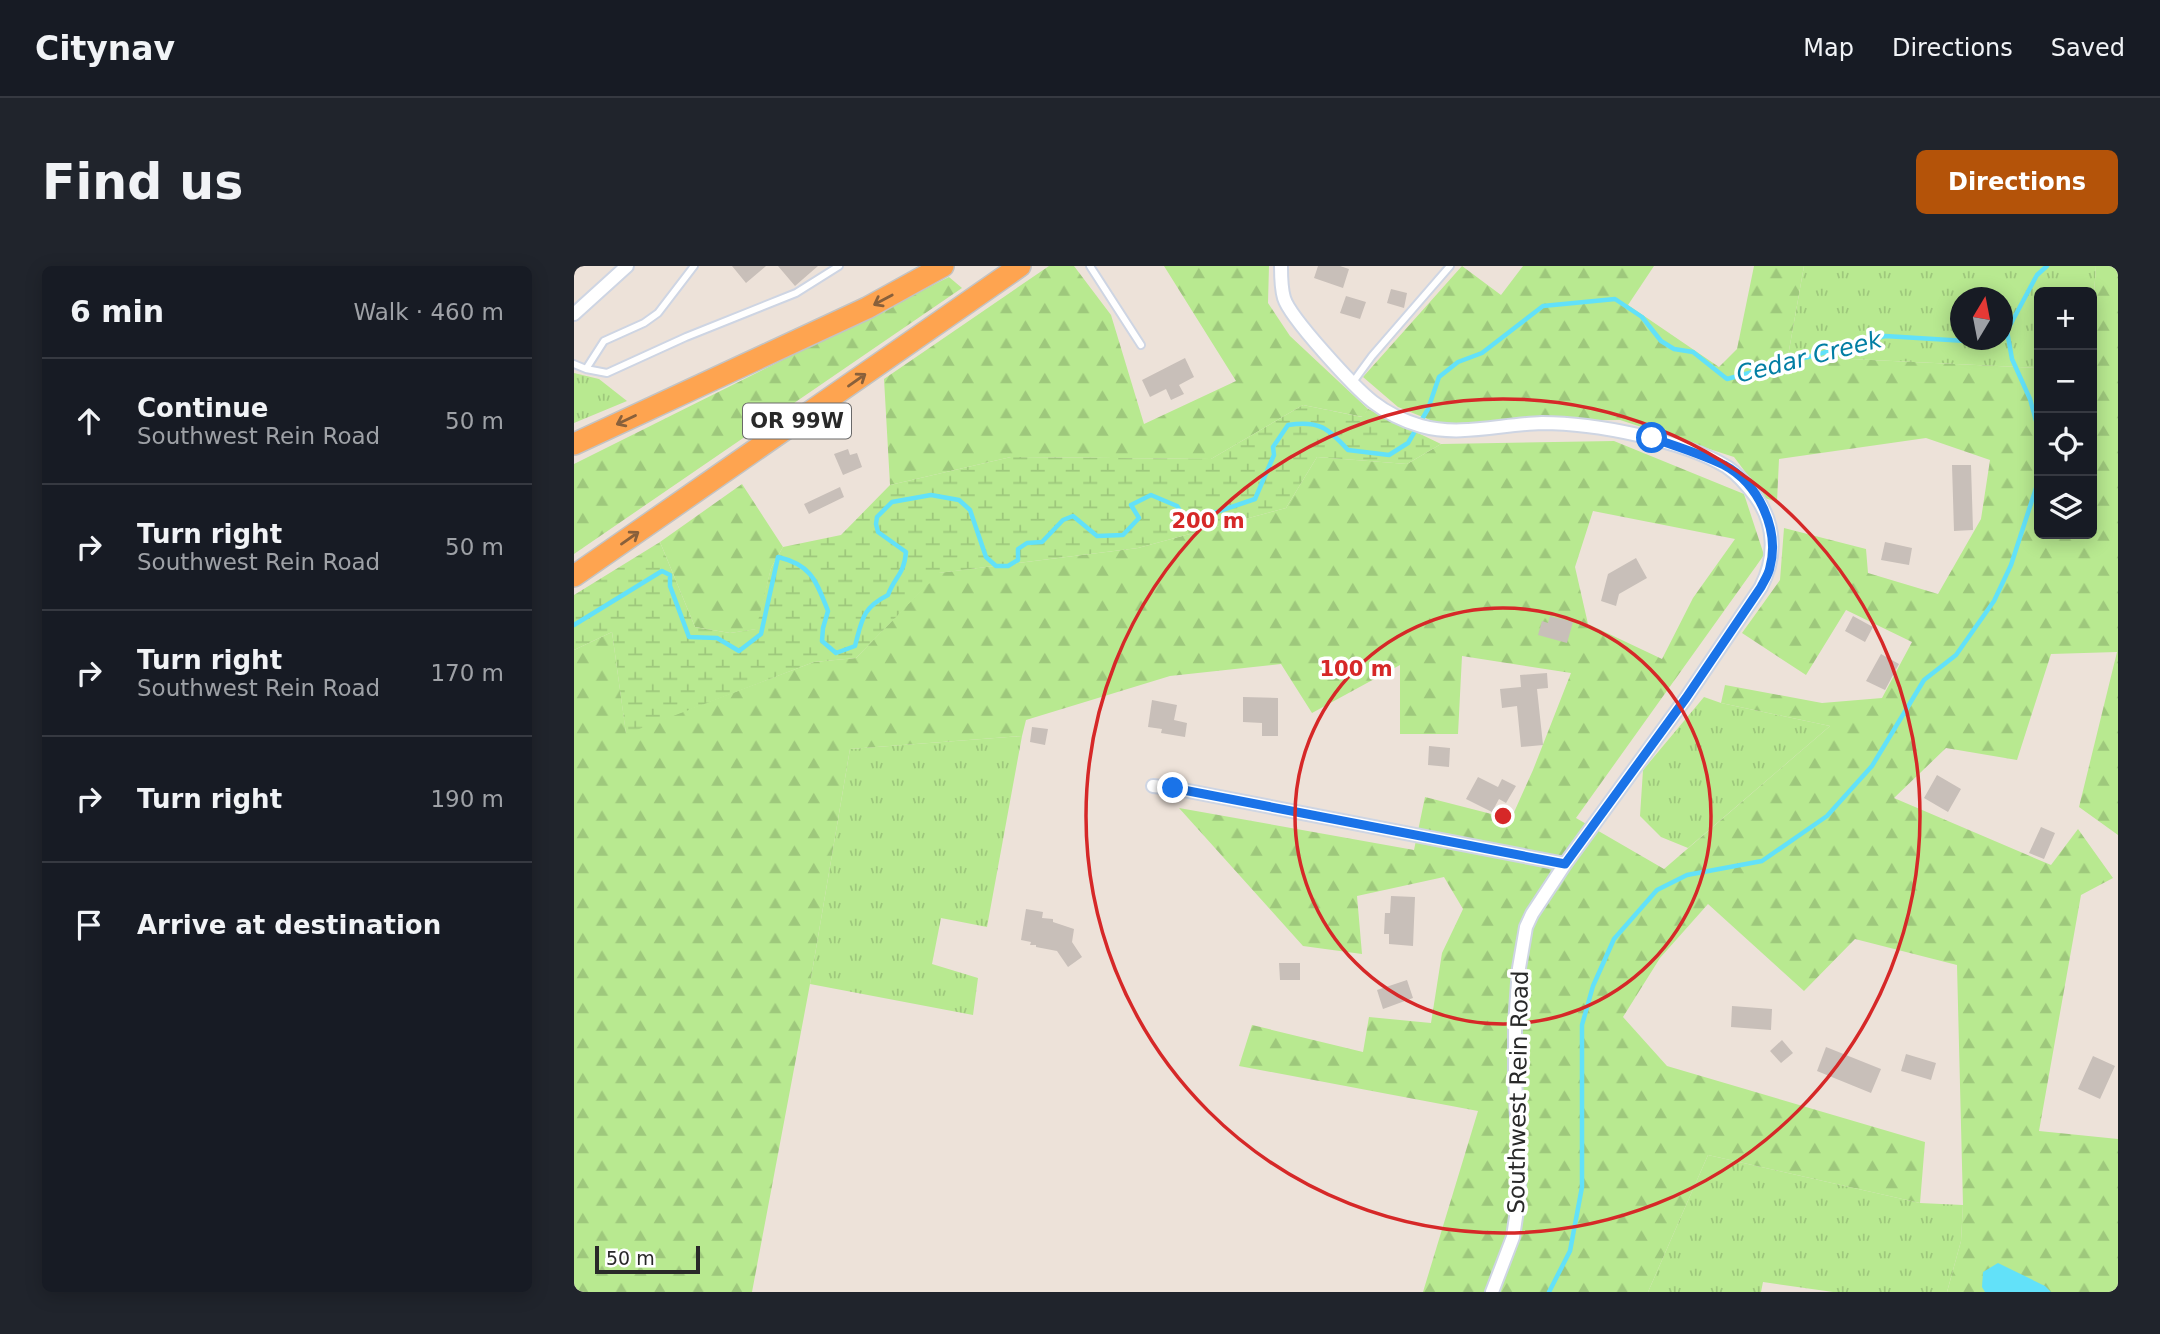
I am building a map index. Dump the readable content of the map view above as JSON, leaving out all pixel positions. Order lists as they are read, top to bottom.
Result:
{
  "streets": {
    "highway": ["OR 99W"],
    "street": ["Southwest Rein Road"]
  },
  "water": ["Cedar Creek"],
  "scale_bar": "50 m",
  "north": "top",
  "page": {
    "header": "Citynav",
    "nav": ["Map", "Directions", "Saved"],
    "buttons": "Directions",
    "title": "Find us",
    "heading": ["6 min", "Walk · 460 m"],
    "map_buttons": ["+", "−"],
    "list": [
      ["Continue", "Southwest Rein Road", "50 m"],
      ["Turn right", "Southwest Rein Road", "50 m"],
      ["Turn right", "Southwest Rein Road", "170 m"],
      ["Turn right", "190 m"],
      "Arrive at destination"
    ],
    "scale": "50 m"
  },
  "rings": ["200 m", "100 m"]
}
